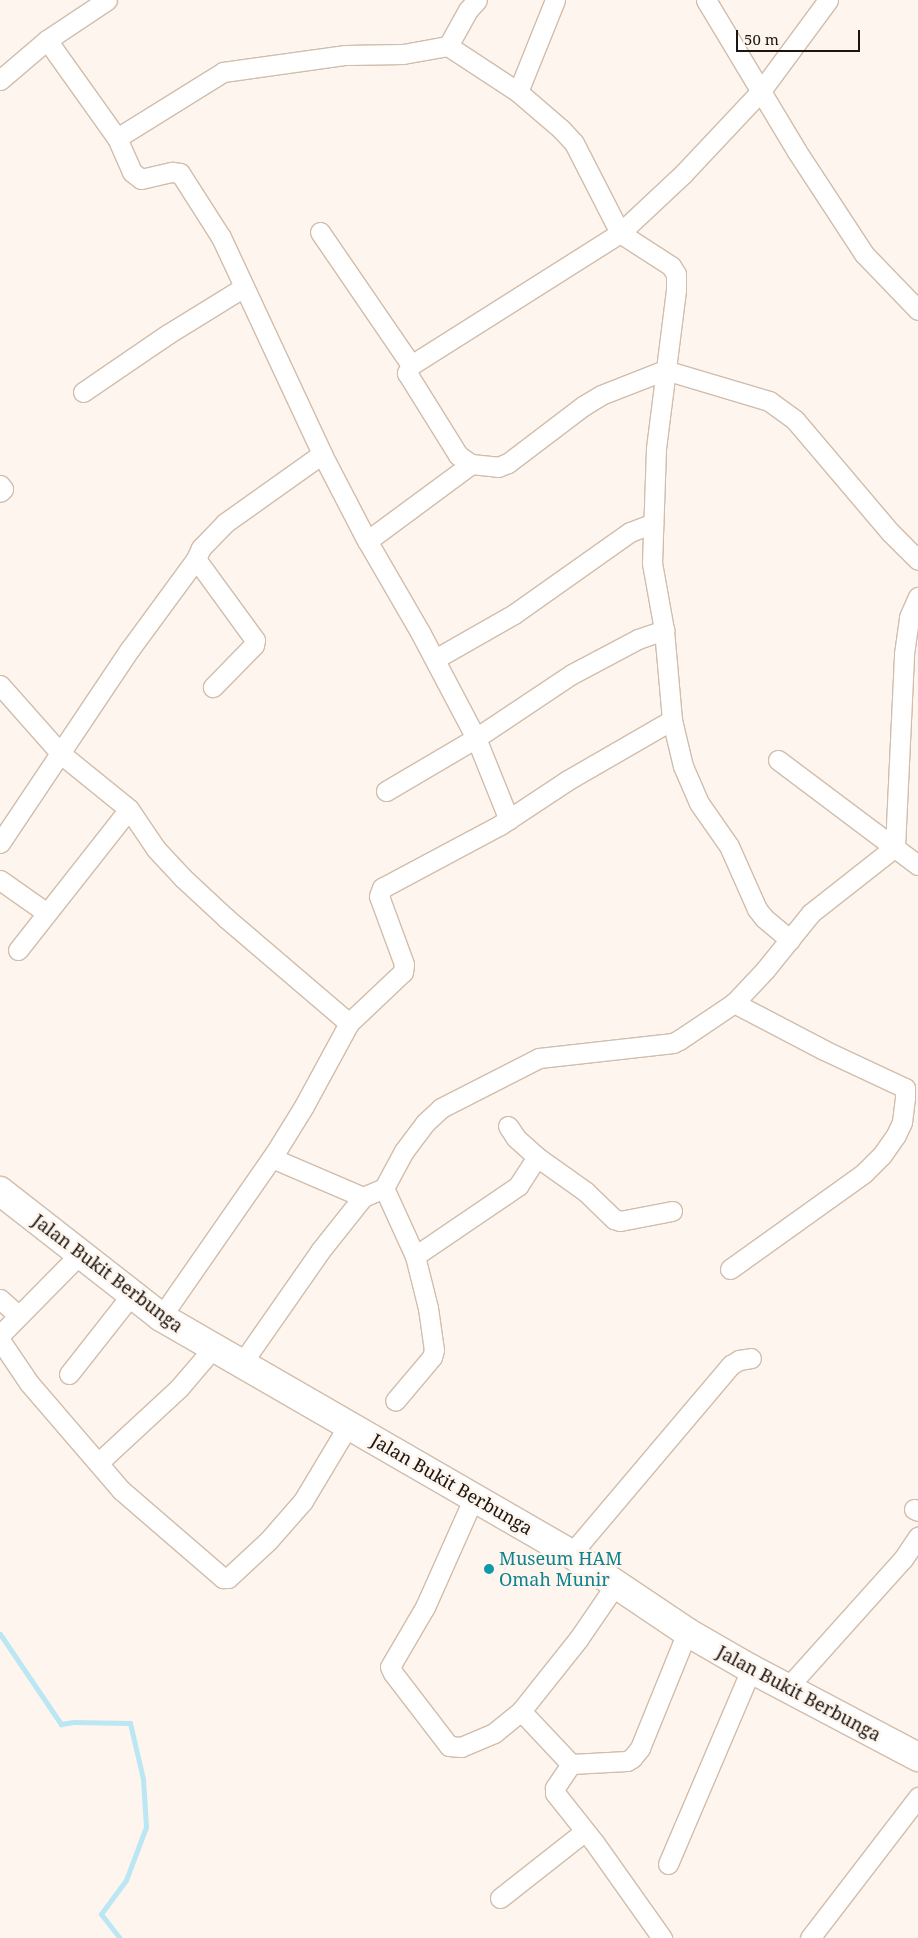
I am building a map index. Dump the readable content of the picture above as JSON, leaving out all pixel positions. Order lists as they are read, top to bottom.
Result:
{
  "streets": {
    "main road": ["Jalan Bukit Berbunga"]
  },
  "places": ["Museum HAM Omah Munir"],
  "scale_bar": "50 m"
}
